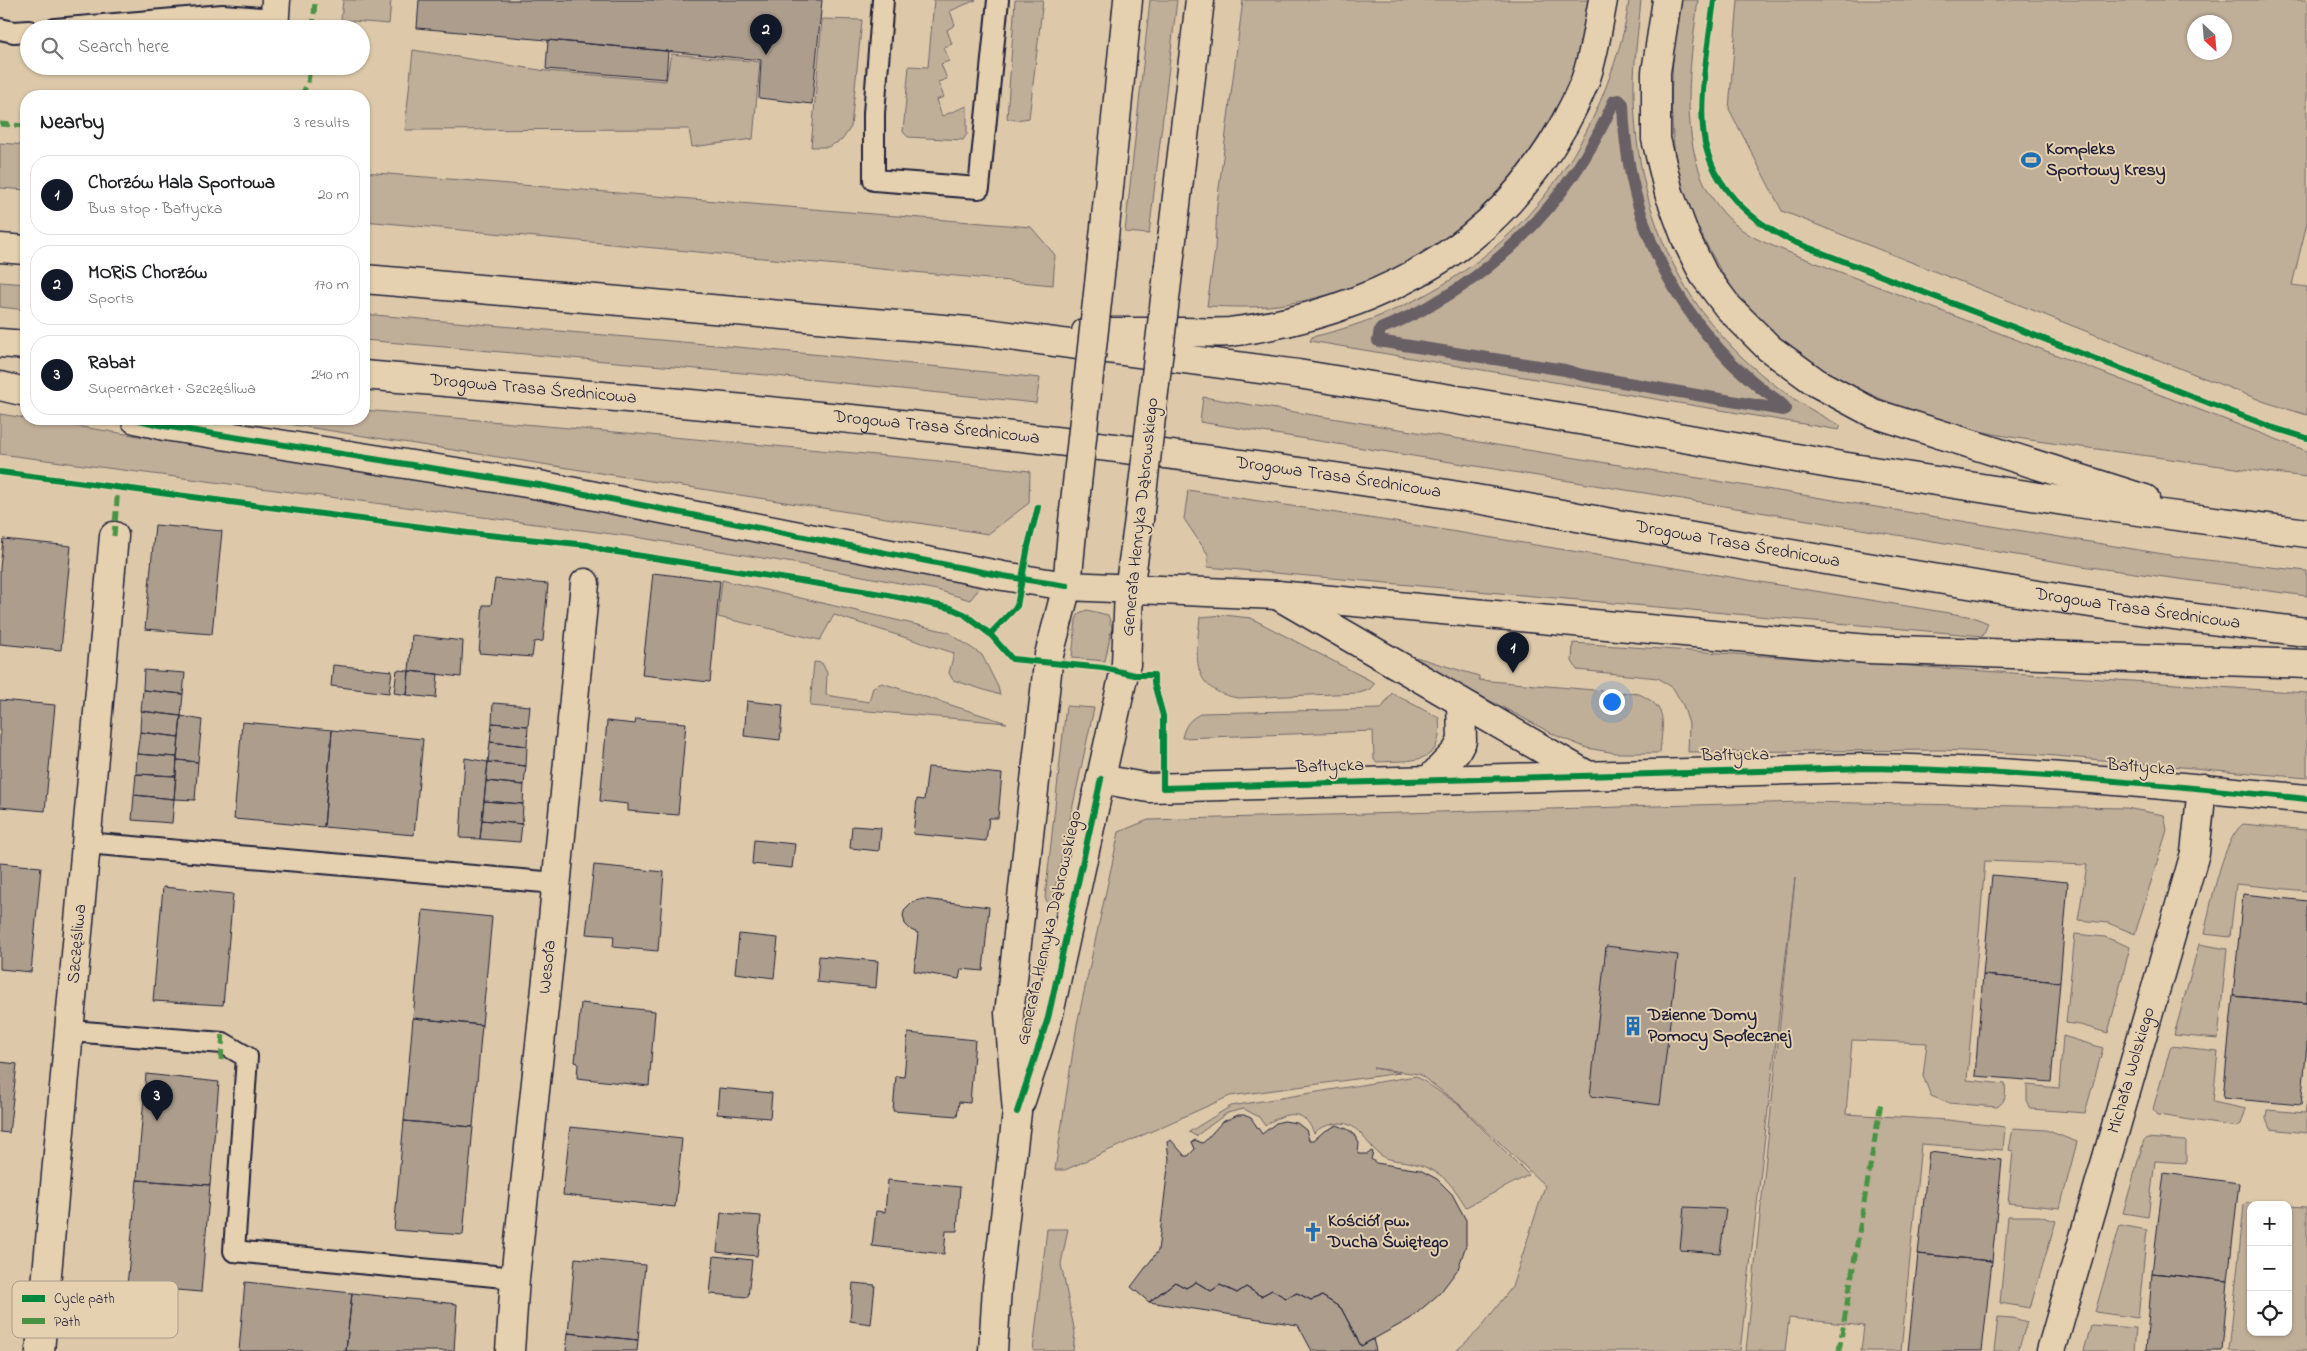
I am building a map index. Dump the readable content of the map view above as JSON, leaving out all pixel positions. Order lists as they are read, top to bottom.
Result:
{
  "streets": {
    "main road": [
      "Drogowa Trasa Średnicowa",
      "Generała Henryka Dąbrowskiego",
      "Bałtycka",
      "Szczęśliwa",
      "Wesoła",
      "Michała Wolskiego"
    ]
  },
  "crossings": [
    ["Generała Henryka Dąbrowskiego", "Bałtycka"],
    ["Bałtycka", "Michała Wolskiego"]
  ],
  "places": {
    "sports": ["Kompleks Sportowy Kresy"],
    "building": ["Dzienne Domy Pomocy Społecznej"],
    "church": ["Kościół pw. Ducha Świętego"]
  },
  "legend": ["Cycle path", "Path"],
  "north": "bottom right",
  "page": {
    "pins": ["2", "1", "3"],
    "search": "Search here",
    "heading": ["Nearby", "3 results"],
    "list": [
      {
        "mark": "1",
        "name": "Chorzów Hala Sportowa",
        "note": "Bus stop · Bałtycka",
        "value": "20 m"
      },
      {
        "mark": "2",
        "name": "MORiS Chorzów",
        "note": "Sports",
        "value": "170 m"
      },
      {
        "mark": "3",
        "name": "Rabat",
        "note": "Supermarket · Szczęśliwa",
        "value": "240 m"
      }
    ],
    "map_buttons": ["+", "−"]
  }
}
